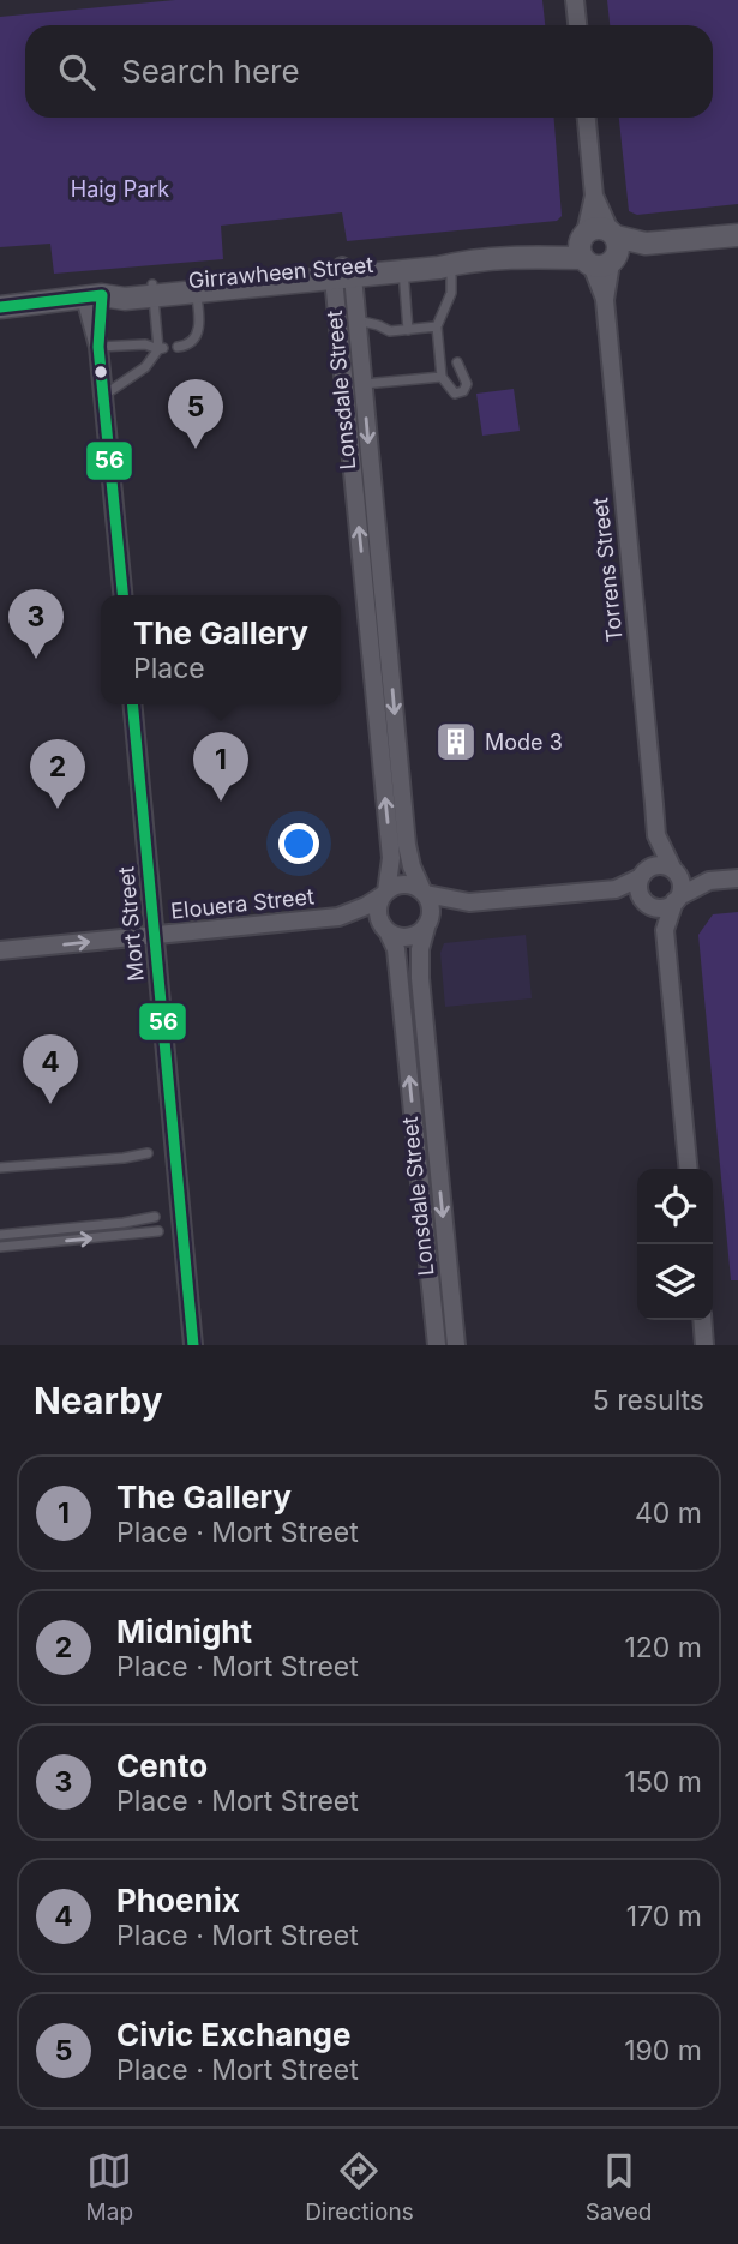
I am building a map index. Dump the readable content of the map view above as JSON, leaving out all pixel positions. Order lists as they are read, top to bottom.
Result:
{
  "streets": {
    "street": [
      "Girrawheen Street",
      "Lonsdale Street",
      "Torrens Street",
      "Elouera Street",
      "Mort Street"
    ]
  },
  "crossings": [
    ["Girrawheen Street", "Lonsdale Street"],
    ["Girrawheen Street", "Torrens Street"],
    ["Lonsdale Street", "Elouera Street"],
    ["Elouera Street", "Mort Street"]
  ],
  "one_way": ["Elouera Street"],
  "parks": ["Haig Park"],
  "places": {
    "building": ["Mode 3"]
  },
  "lines": ["transit line 56"],
  "page": {
    "search": "Search here",
    "pins": [
      "5",
      "3",
      "1",
      "2",
      "4"
    ],
    "popup": ["The Gallery", "Place"],
    "heading": ["Nearby", "5 results"],
    "list": [
      {
        "mark": "1",
        "name": "The Gallery",
        "note": "Place · Mort Street",
        "value": "40 m"
      },
      {
        "mark": "2",
        "name": "Midnight",
        "note": "Place · Mort Street",
        "value": "120 m"
      },
      {
        "mark": "3",
        "name": "Cento",
        "note": "Place · Mort Street",
        "value": "150 m"
      },
      {
        "mark": "4",
        "name": "Phoenix",
        "note": "Place · Mort Street",
        "value": "170 m"
      },
      {
        "mark": "5",
        "name": "Civic Exchange",
        "note": "Place · Mort Street",
        "value": "190 m"
      }
    ],
    "nav": ["Map", "Directions", "Saved"]
  }
}
